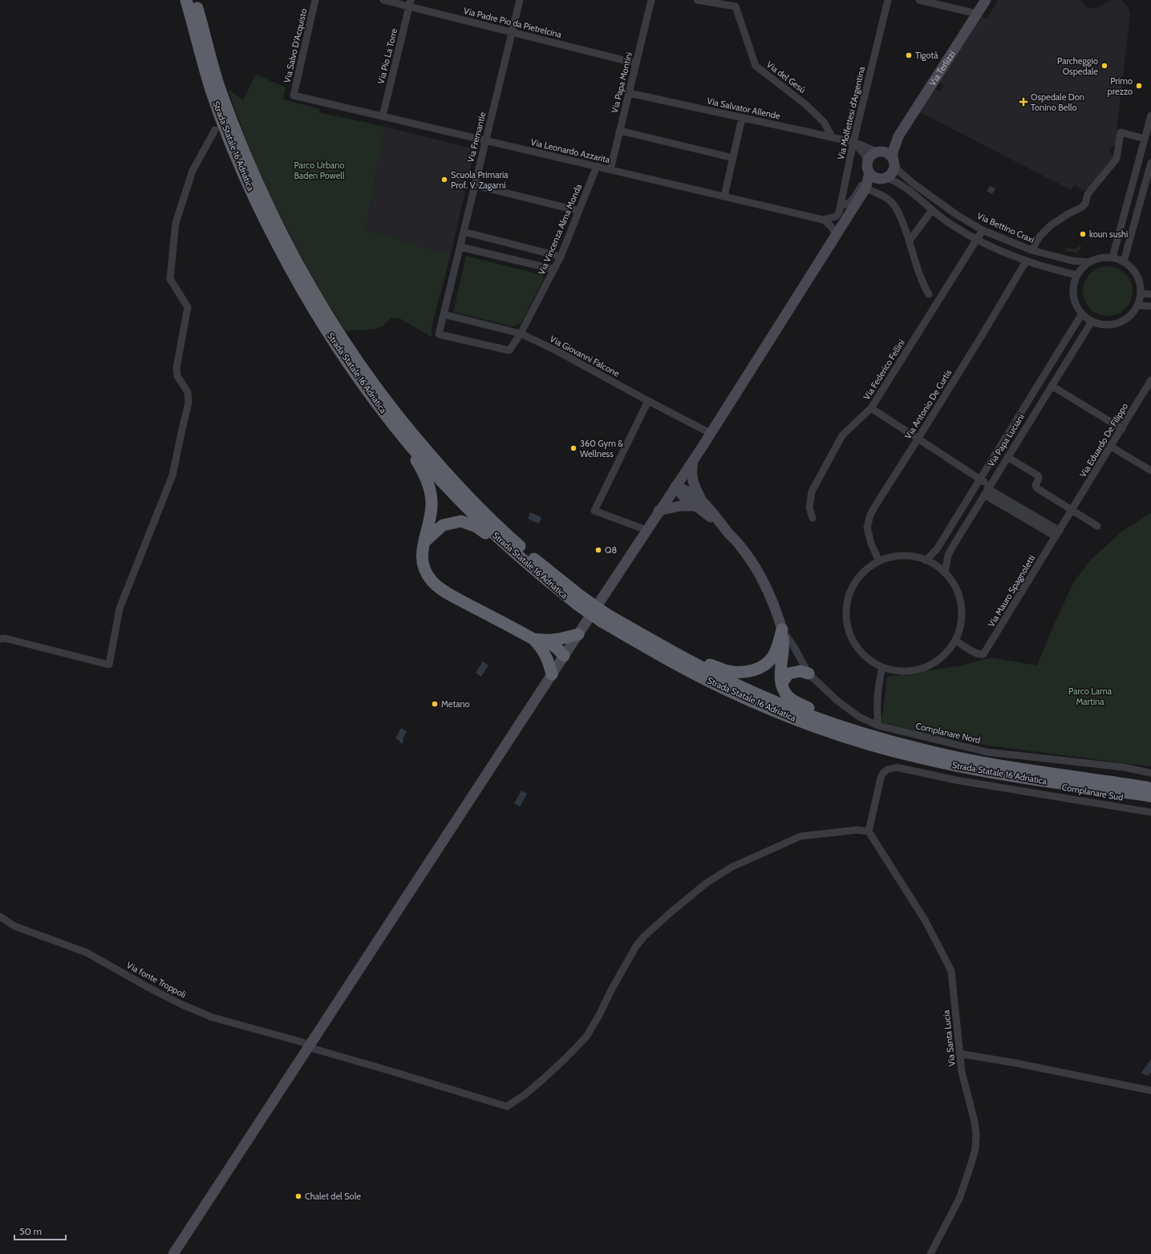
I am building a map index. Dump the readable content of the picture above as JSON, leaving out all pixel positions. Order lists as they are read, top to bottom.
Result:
{
  "streets": {
    "highway": ["Strada Statale 16 Adriatica"],
    "main road": ["Via Terlizzi"],
    "street": [
      "Via Padre Pio da Pietrelcina",
      "Via Salvo D'Acquisto",
      "Via Pio La Torre",
      "Via del Gesù",
      "Via Papa Montini",
      "Via Salvator Allende",
      "Via Molfettesi d'Argentina",
      "Via Fremantle",
      "Via Leonardo Azzarita",
      "Via Bettino Craxi",
      "Via Vincenza Alma Monda",
      "Via Giovanni Falcone",
      "Via Federico Fellini",
      "Via Antonio De Curtis",
      "Via Papa Luciani",
      "Via Eduardo De Filippo",
      "Via Mauro Spagnoletti",
      "Complanare Nord",
      "Complanare Sud",
      "Via fonte Troppoli",
      "Via Santa Lucia"
    ]
  },
  "crossings": [
    ["Via Padre Pio da Pietrelcina", "Via Pio La Torre"],
    ["Via Padre Pio da Pietrelcina", "Via Papa Montini"],
    ["Via Padre Pio da Pietrelcina", "Via Fremantle"],
    ["Via Salvo D'Acquisto", "Via Leonardo Azzarita"],
    ["Via Pio La Torre", "Via Leonardo Azzarita"],
    ["Via Terlizzi", "Via Salvator Allende"],
    ["Via Terlizzi", "Via Bettino Craxi"],
    ["Via del Gesù", "Via Salvator Allende"],
    ["Via Papa Montini", "Via Salvator Allende"],
    ["Via Papa Montini", "Via Leonardo Azzarita"],
    ["Via Salvator Allende", "Via Molfettesi d'Argentina"],
    ["Via Salvator Allende", "Via Bettino Craxi"],
    ["Via Molfettesi d'Argentina", "Via Leonardo Azzarita"],
    ["Via Fremantle", "Via Leonardo Azzarita"],
    ["Via Fremantle", "Via Vincenza Alma Monda"],
    ["Via Fremantle", "Via Giovanni Falcone"],
    ["Via Leonardo Azzarita", "Via Vincenza Alma Monda"],
    ["Via Bettino Craxi", "Via Federico Fellini"],
    ["Via Bettino Craxi", "Via Papa Luciani"],
    ["Via Vincenza Alma Monda", "Via Giovanni Falcone"],
    ["Via Eduardo De Filippo", "Via Mauro Spagnoletti"],
    ["Complanare Sud", "Via fonte Troppoli"],
    ["Complanare Sud", "Via Santa Lucia"],
    ["Via fonte Troppoli", "Via Santa Lucia"]
  ],
  "parks": ["Parco Urbano Baden Powell", "Parco Lama Martina"],
  "places": {
    "other": [
      "Tigotà",
      "Parcheggio Ospedale",
      "Primo prezzo",
      "Scuola Primaria Prof. V. Zagami",
      "koun sushi",
      "360 Gym & Wellness",
      "Q8",
      "Metano",
      "Chalet del Sole"
    ],
    "health": ["Ospedale Don Tonino Bello"]
  },
  "scale_bar": "50 m"
}
